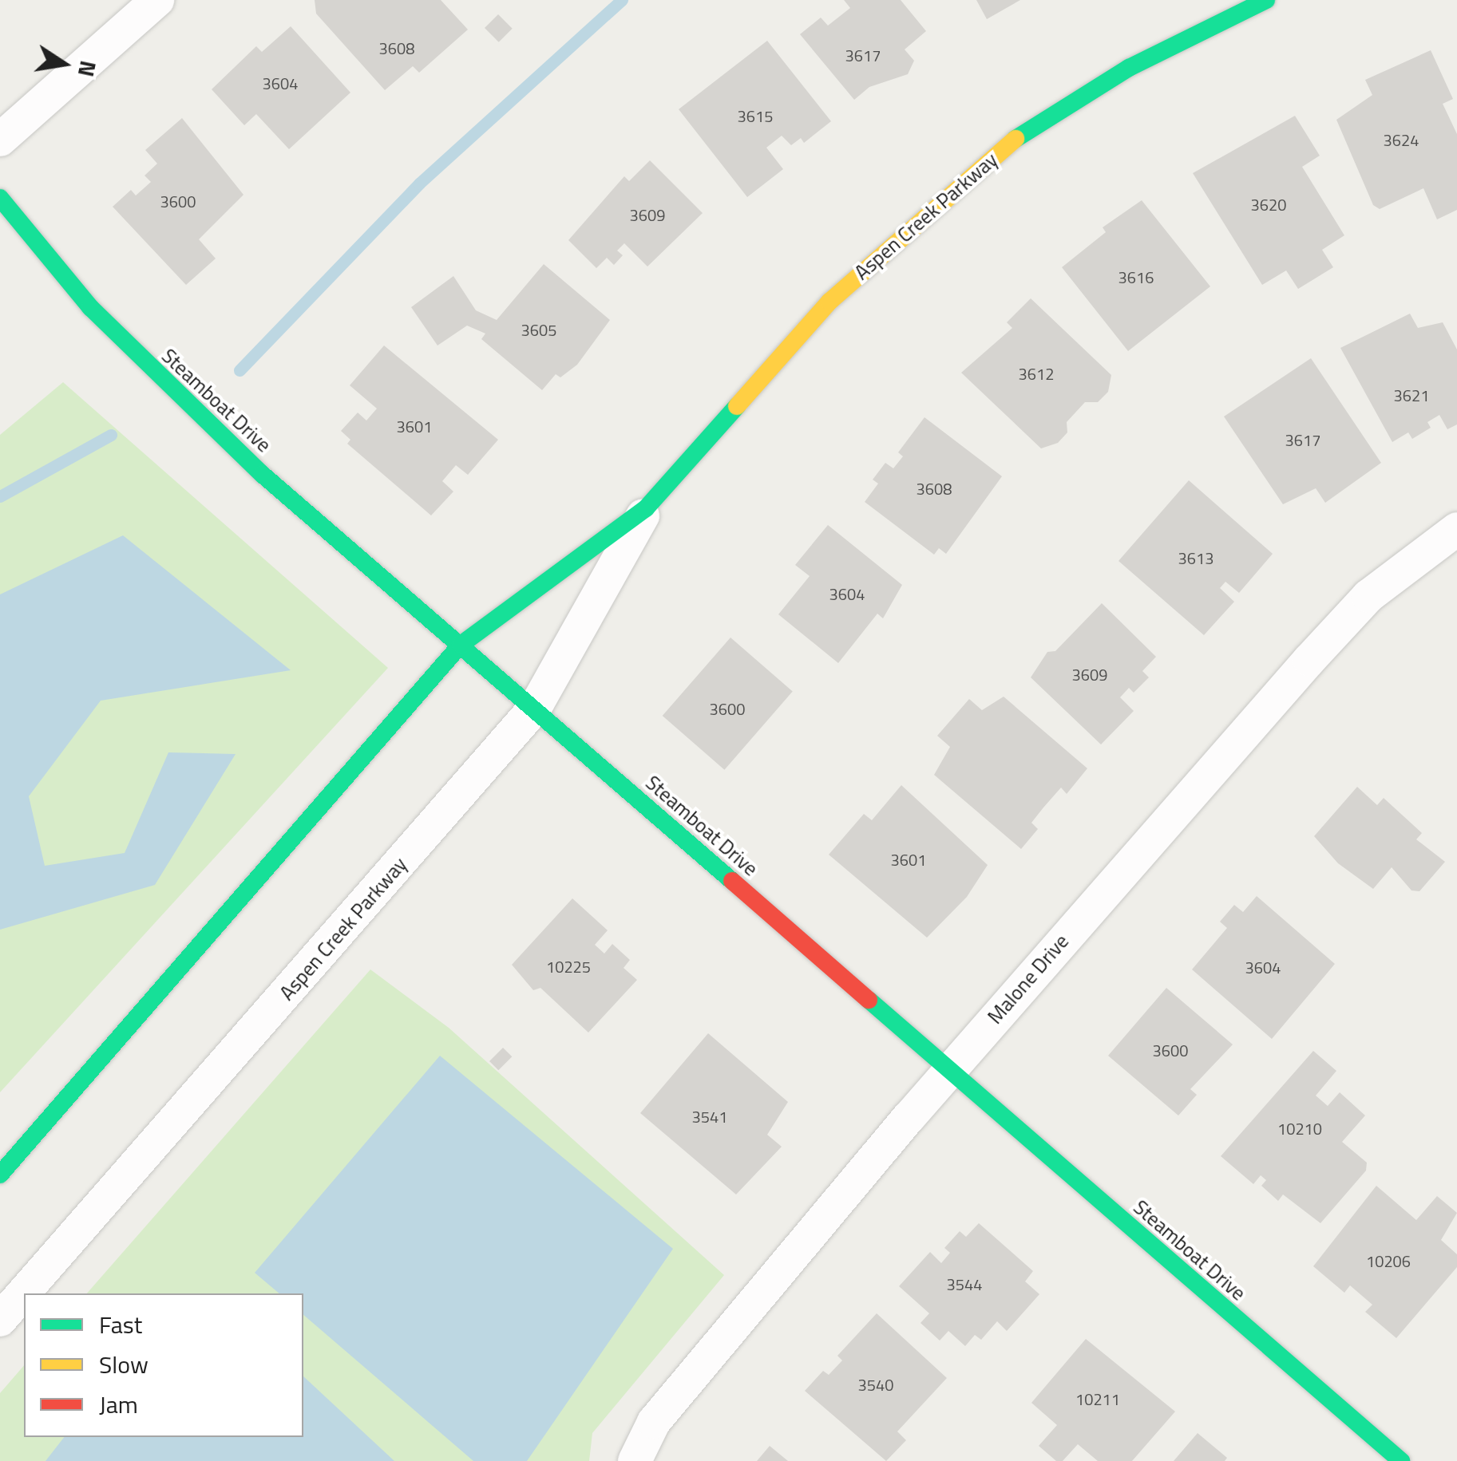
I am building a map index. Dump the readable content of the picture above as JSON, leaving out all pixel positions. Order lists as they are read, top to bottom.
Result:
{
  "streets": {
    "street": ["Aspen Creek Parkway", "Steamboat Drive", "Malone Drive"]
  },
  "crossings": [
    ["Aspen Creek Parkway", "Steamboat Drive"],
    ["Steamboat Drive", "Malone Drive"]
  ],
  "house_numbers": [
    "3608",
    "3617",
    "3604",
    "3615",
    "3624",
    "3600",
    "3620",
    "3609",
    "3616",
    "3605",
    "3612",
    "3621",
    "3601",
    "3617",
    "3608",
    "3613",
    "3604",
    "3609",
    "3600",
    "3601",
    "10225",
    "3604",
    "3600",
    "3541",
    "10210",
    "10206",
    "3544",
    "3540",
    "10211"
  ],
  "legend": ["Fast", "Slow", "Jam"],
  "north": "right"
}
